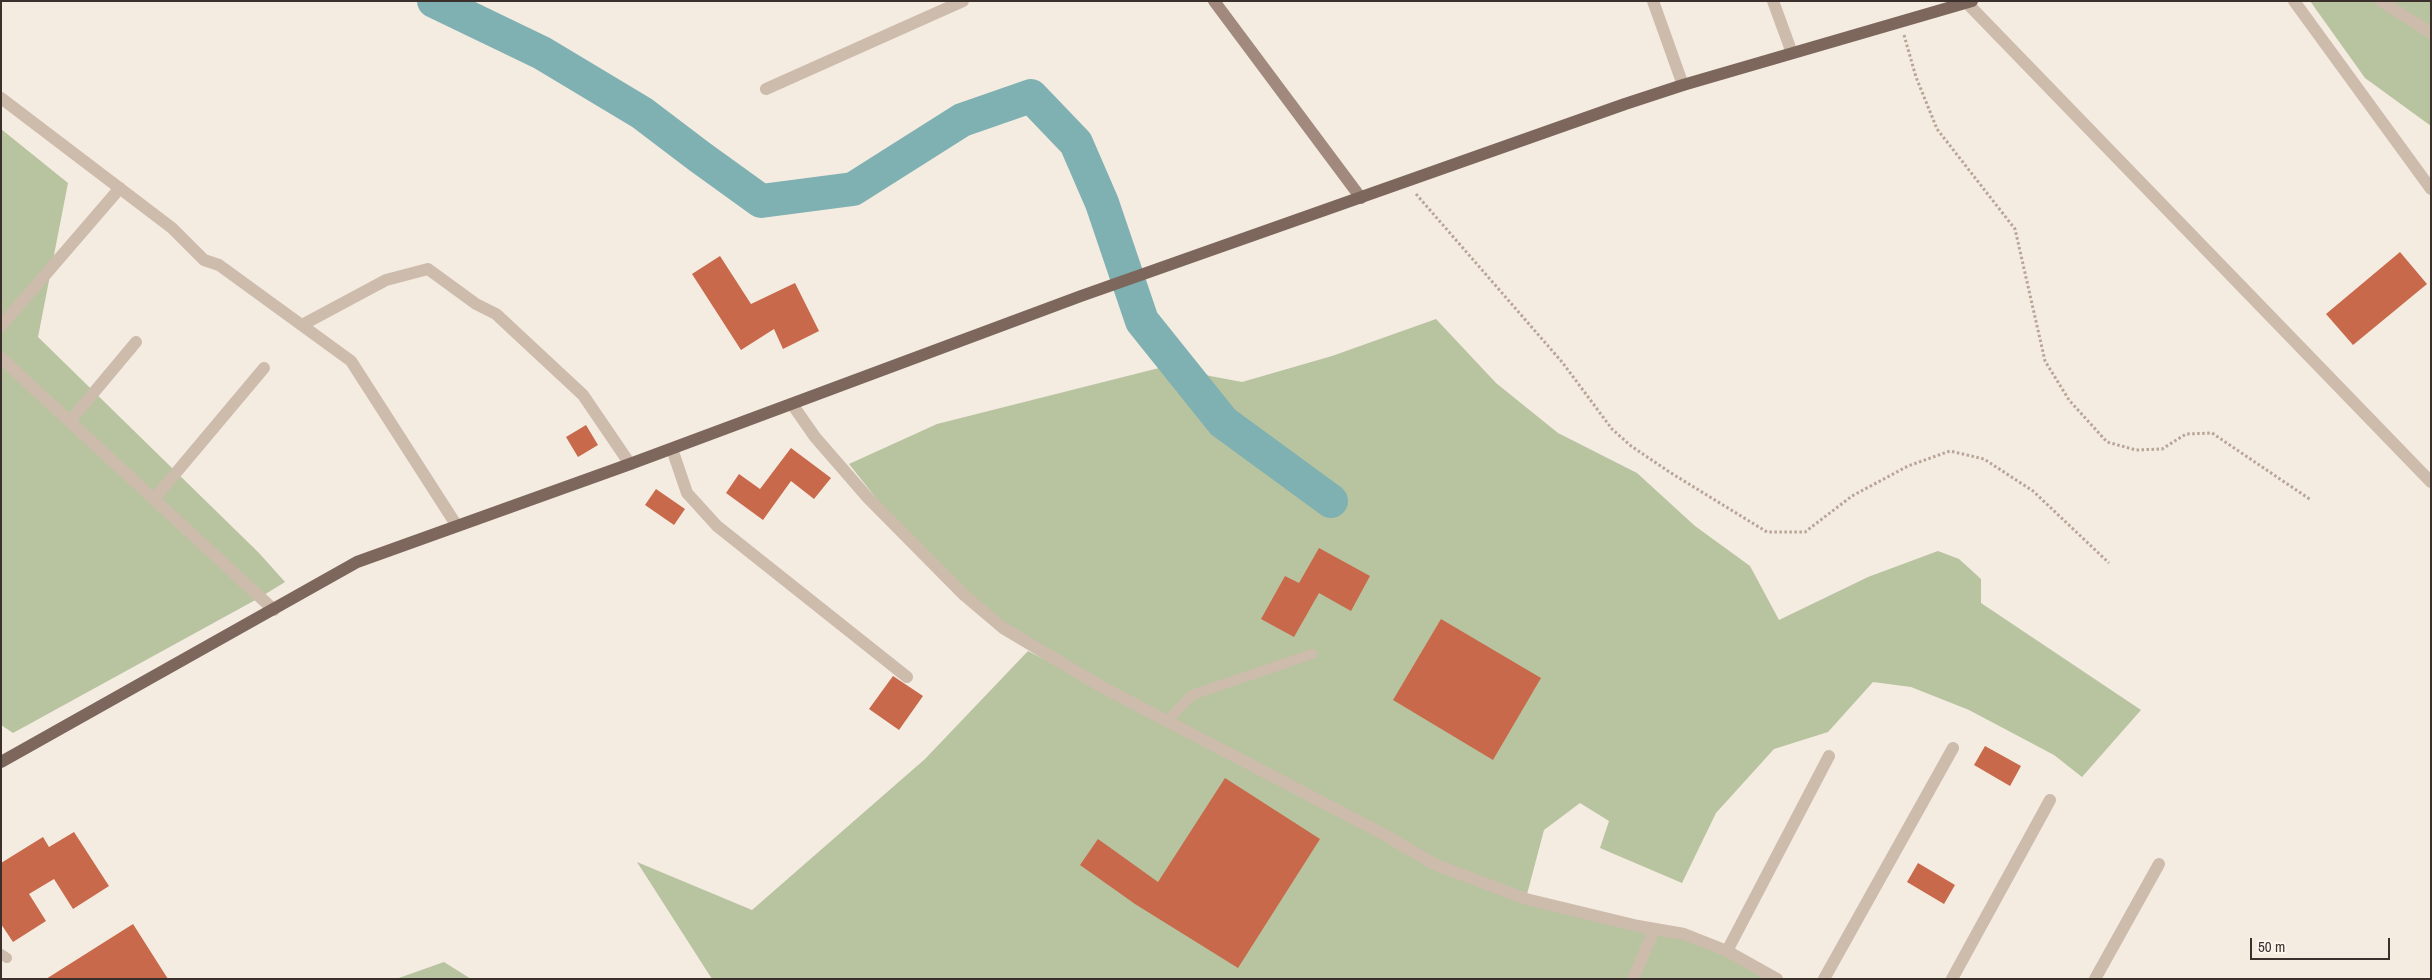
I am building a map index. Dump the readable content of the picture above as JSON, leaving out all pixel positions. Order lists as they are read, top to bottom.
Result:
{
  "scale_bar": "50 m"
}
